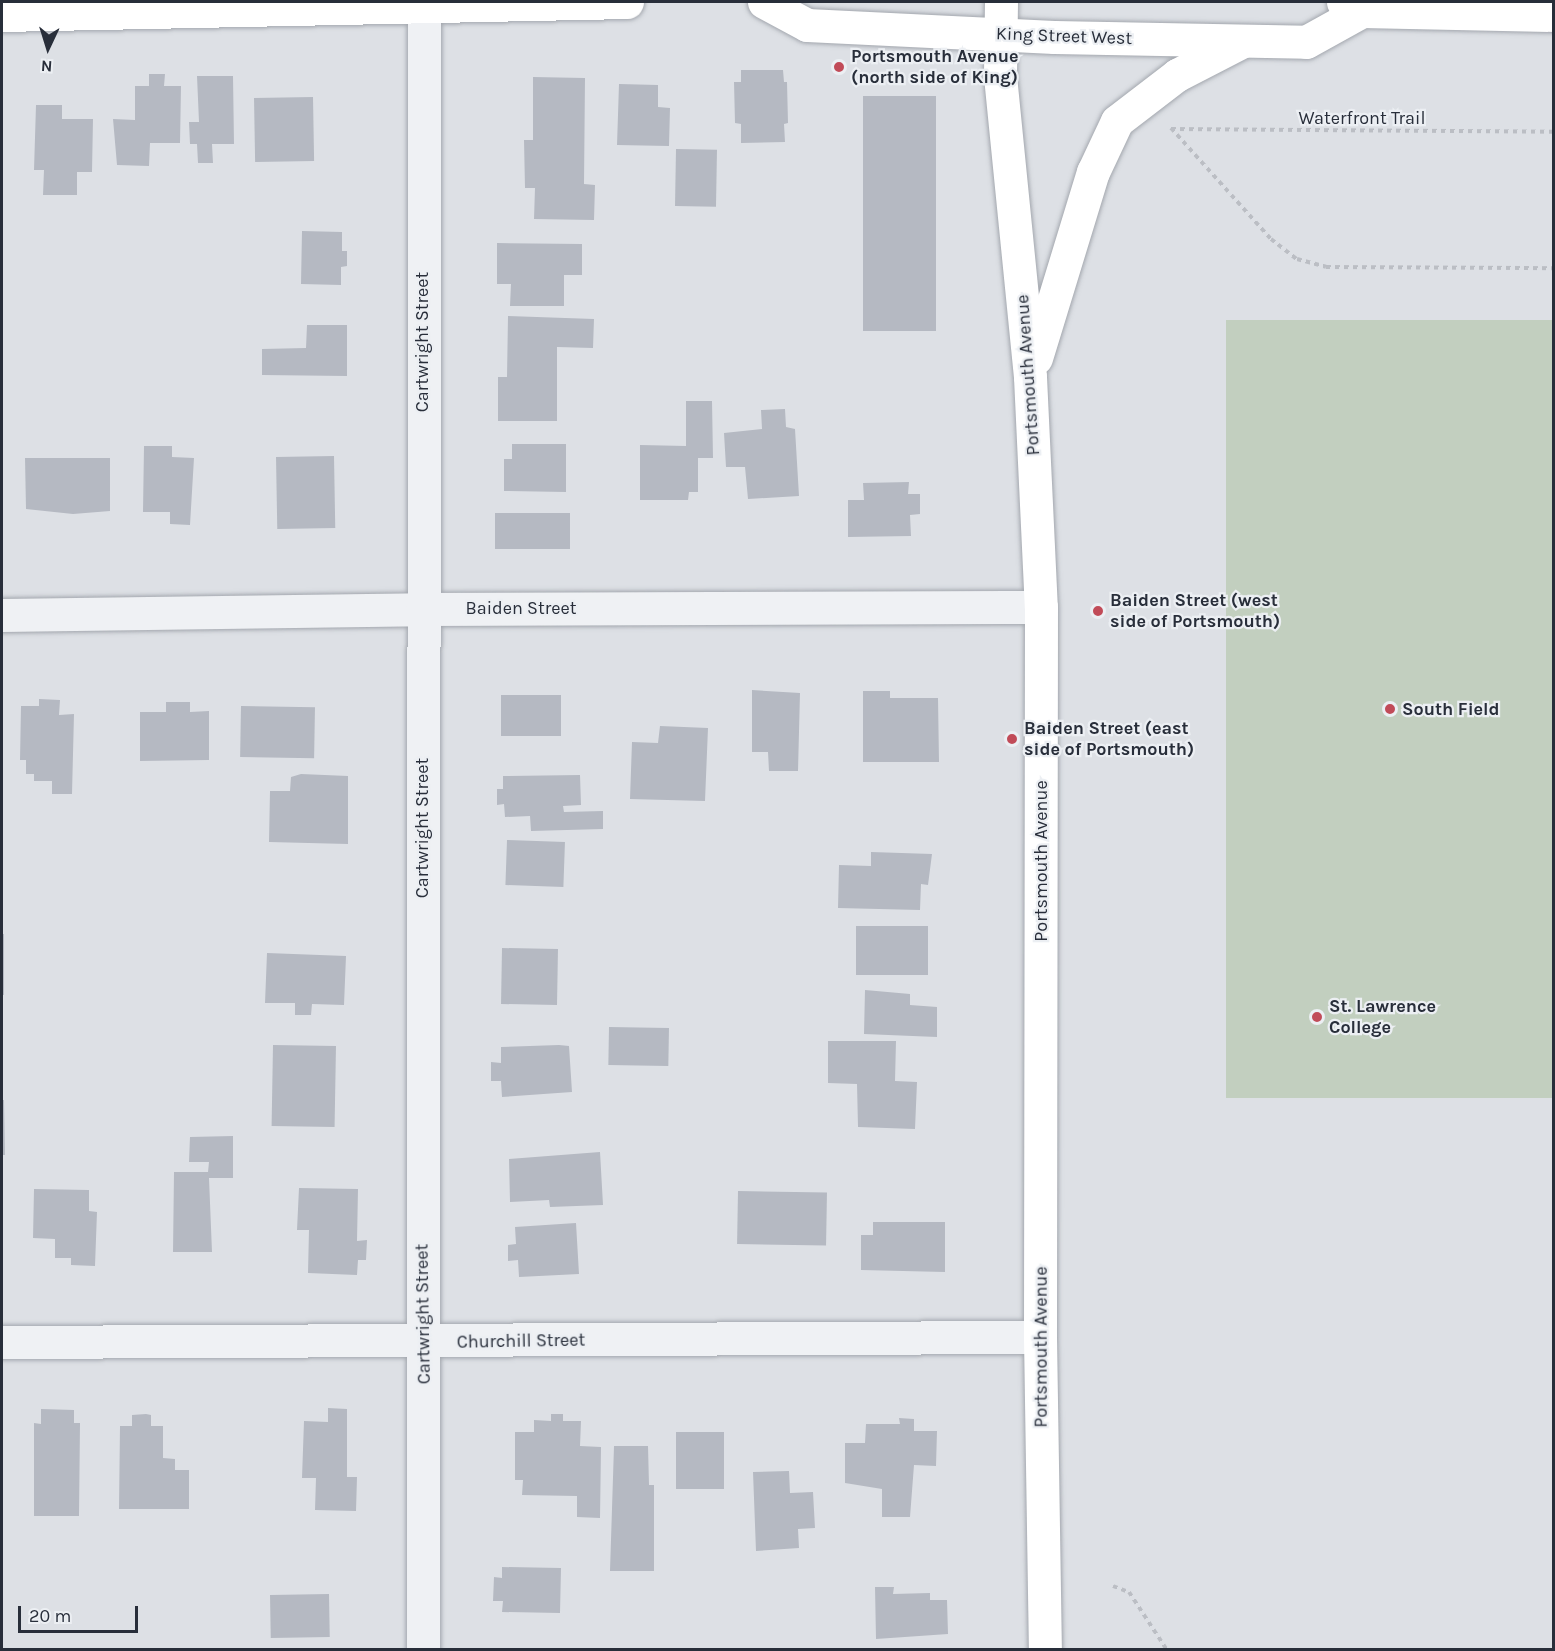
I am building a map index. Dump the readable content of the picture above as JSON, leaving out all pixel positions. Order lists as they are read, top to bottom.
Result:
{
  "streets": {
    "main road": ["King Street West", "Portsmouth Avenue"],
    "street": ["Cartwright Street", "Baiden Street", "Churchill Street"],
    "path": ["Waterfront Trail"]
  },
  "crossings": [
    ["King Street West", "Portsmouth Avenue"],
    ["Cartwright Street", "Baiden Street"],
    ["Cartwright Street", "Churchill Street"],
    ["Portsmouth Avenue", "Baiden Street"],
    ["Portsmouth Avenue", "Churchill Street"]
  ],
  "places": [
    "Portsmouth Avenue (north side of King)",
    "Baiden Street (west side of Portsmouth)",
    "South Field",
    "Baiden Street (east side of Portsmouth)",
    "St. Lawrence College"
  ],
  "scale_bar": "20 m",
  "north": "bottom"
}
